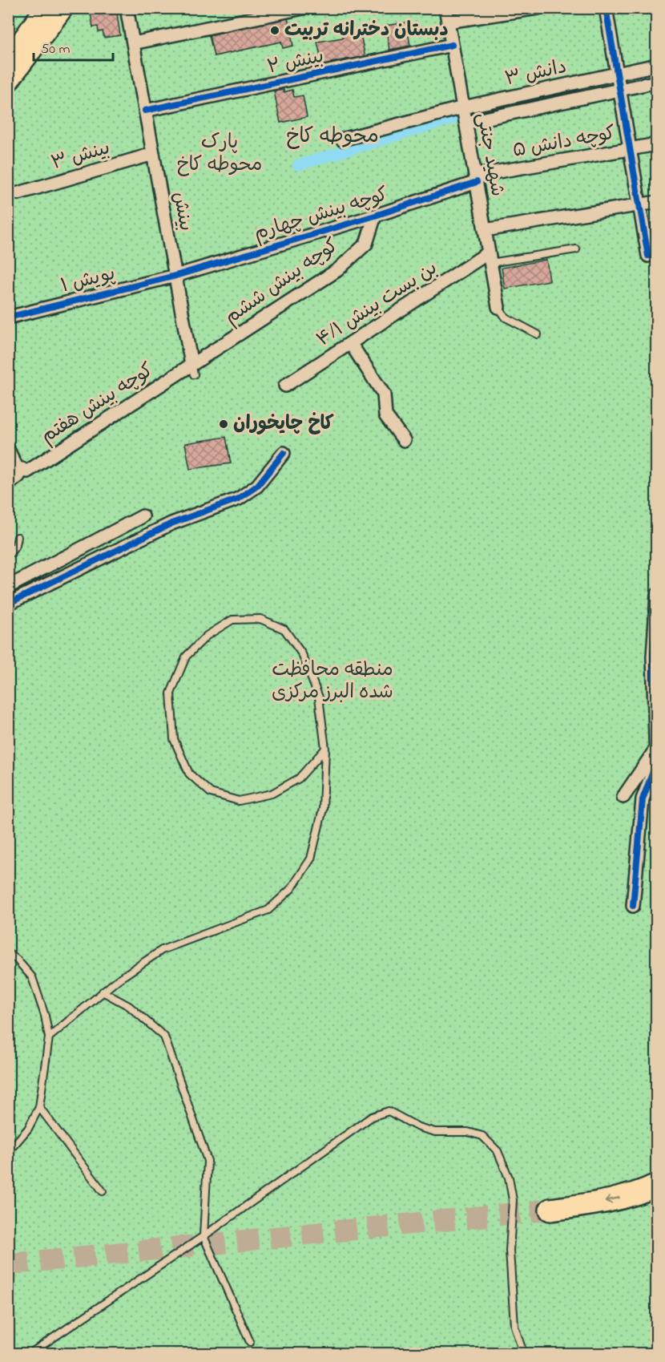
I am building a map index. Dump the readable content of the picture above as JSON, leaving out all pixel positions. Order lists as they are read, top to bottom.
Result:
{
  "streets": {
    "street": [
      "بینش ۲",
      "دانش ۳",
      "کوچه دانش ۵",
      "شهید جنتی",
      "بینش ۳",
      "بینش",
      "کوچه بینش چهارم",
      "پویش ۱",
      "کوچه بینش ششم",
      "بن بست بینش ۴/۱",
      "کوچه بینش هفتم"
    ]
  },
  "crossings": [
    ["بینش ۲", "شهید جنتی"],
    ["بینش ۲", "بینش"],
    ["دانش ۳", "شهید جنتی"],
    ["کوچه دانش ۵", "شهید جنتی"],
    ["کوچه دانش ۵", "کوچه بینش چهارم"],
    ["شهید جنتی", "کوچه بینش چهارم"],
    ["شهید جنتی", "بن بست بینش ۴/۱"],
    ["بینش ۳", "بینش"],
    ["بینش", "کوچه بینش چهارم"],
    ["بینش", "پویش ۱"],
    ["بینش", "کوچه بینش ششم"],
    ["بینش", "کوچه بینش هفتم"],
    ["کوچه بینش چهارم", "پویش ۱"],
    ["کوچه بینش چهارم", "کوچه بینش ششم"],
    ["کوچه بینش ششم", "کوچه بینش هفتم"]
  ],
  "districts": ["محوطه کاخ"],
  "parks": ["پارک محوطه کاخ", "منطقه محافظت شده البرز مرکزی"],
  "places": ["دبستان دخترانه تربیت", "کاخ چایخوران"],
  "scale_bar": "50 m"
}
